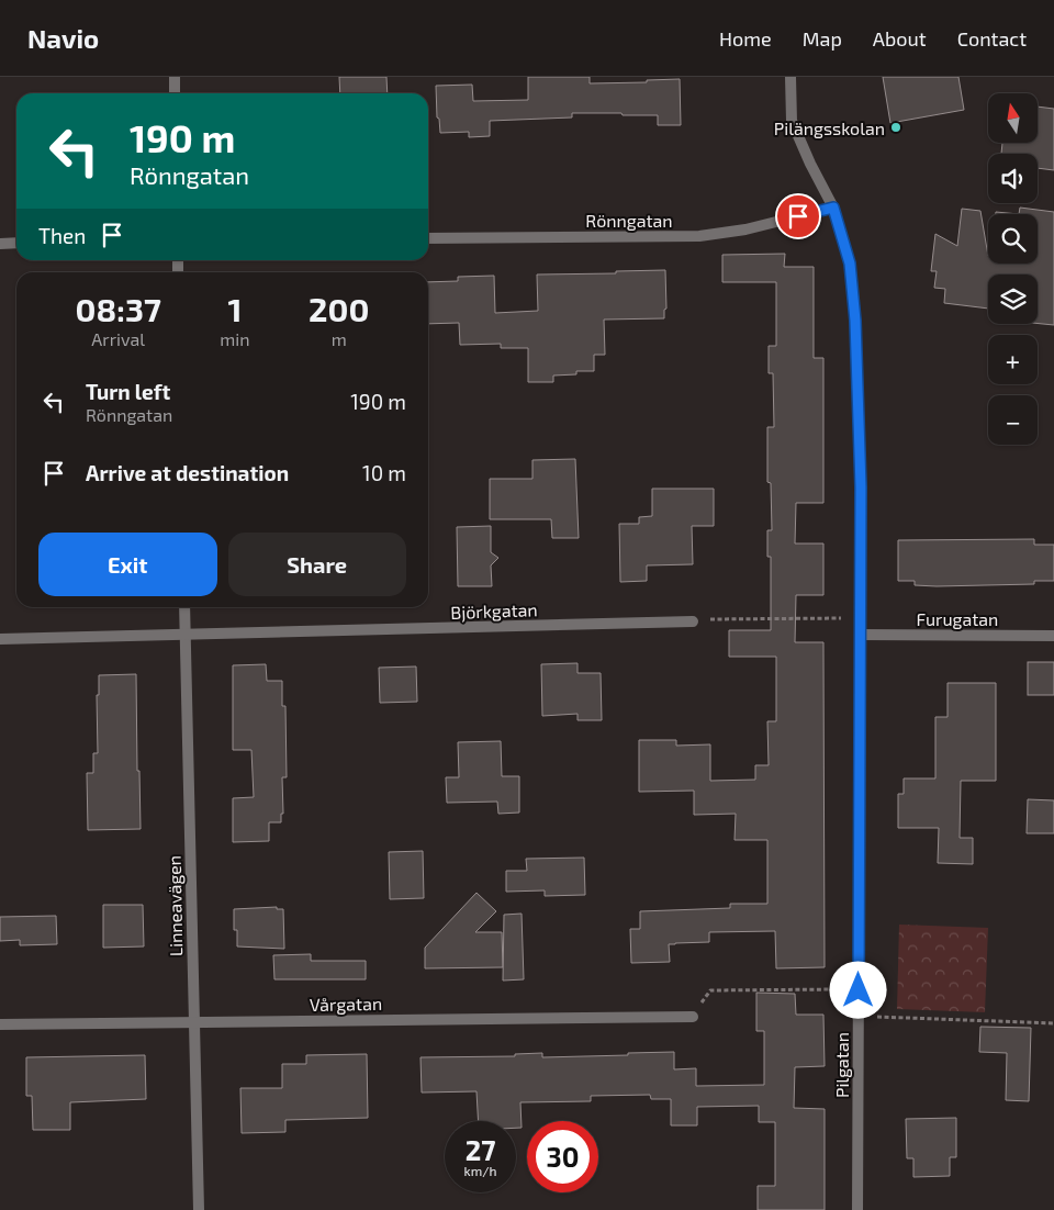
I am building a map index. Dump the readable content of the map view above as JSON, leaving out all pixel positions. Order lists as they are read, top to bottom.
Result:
{
  "streets": {
    "street": [
      "Rönngatan",
      "Björkgatan",
      "Furugatan",
      "Linneavägen",
      "Vårgatan",
      "Pilgatan"
    ]
  },
  "crossings": [
    ["Rönngatan", "Pilgatan"],
    ["Björkgatan", "Linneavägen"],
    ["Furugatan", "Pilgatan"],
    ["Linneavägen", "Vårgatan"]
  ],
  "places": ["Pilängsskolan"],
  "north": "top",
  "page": {
    "header": "Navio",
    "nav": [
      "Home",
      "Map",
      "About",
      "Contact"
    ],
    "map_buttons": ["+", "−"],
    "turn": ["190 m", "Rönngatan"],
    "then": "Then",
    "eta": [
      "08:37",
      "Arrival",
      "1",
      "min",
      "200",
      "m"
    ],
    "list": [
      {
        "name": "Turn left",
        "note": "Rönngatan",
        "value": "190 m"
      },
      {
        "name": "Arrive at destination",
        "value": "10 m"
      }
    ],
    "buttons": ["Exit", "Share"],
    "speed": "27 km/h",
    "limit": "30"
  }
}
